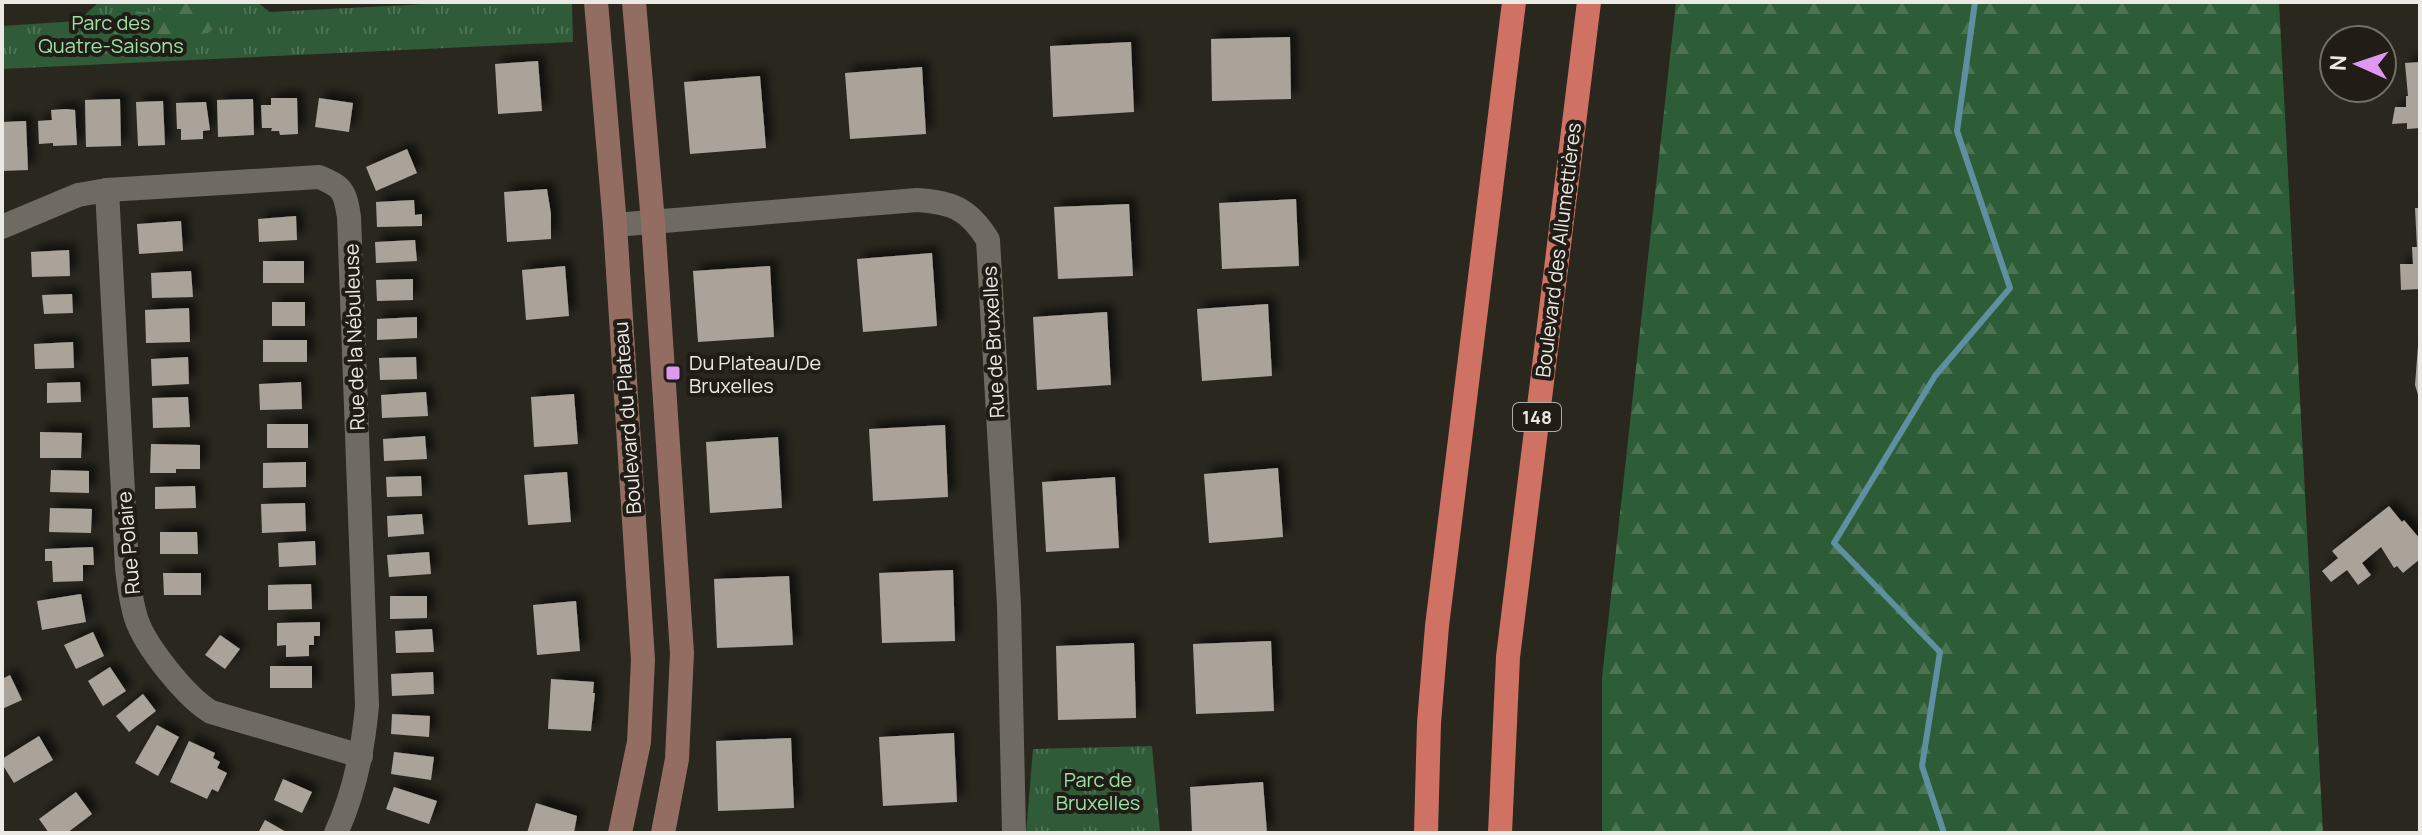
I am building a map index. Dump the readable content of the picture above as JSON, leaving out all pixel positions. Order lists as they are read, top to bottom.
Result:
{
  "streets": {
    "highway": ["Boulevard des Allumettières", "148"],
    "main road": ["Boulevard du Plateau"],
    "street": ["Rue de la Nébuleuse", "Rue de Bruxelles", "Rue Polaire"]
  },
  "crossings": [
    ["Rue de la Nébuleuse", "Rue Polaire"],
    ["Rue de Bruxelles", "Boulevard du Plateau"]
  ],
  "parks": ["Parc des Quatre-Saisons", "Parc de Bruxelles"],
  "places": {
    "transit": ["Du Plateau/De Bruxelles"]
  },
  "north": "left"
}
